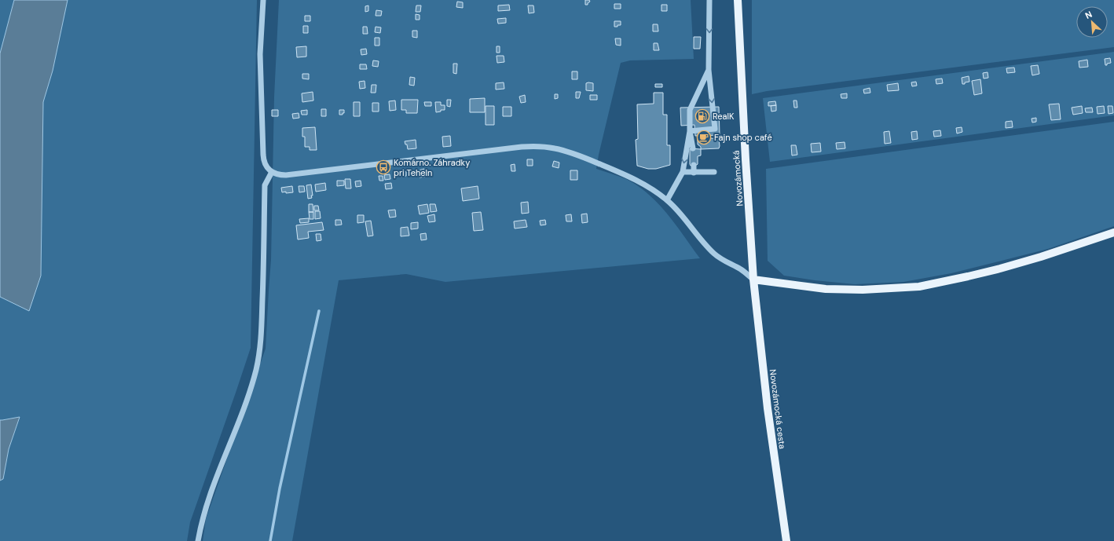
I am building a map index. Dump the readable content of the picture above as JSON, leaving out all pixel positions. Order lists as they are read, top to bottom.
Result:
{
  "streets": {
    "main road": ["Novozámocká", "Novozámocká cesta"]
  },
  "crossings": [
    ["Novozámocká", "Novozámocká cesta"]
  ],
  "places": {
    "fuel station": ["RealK"],
    "cafe": ["Fajn shop café"],
    "bus stop": ["Komárno. Záhradky pri Teheln"]
  },
  "north": "top left"
}
